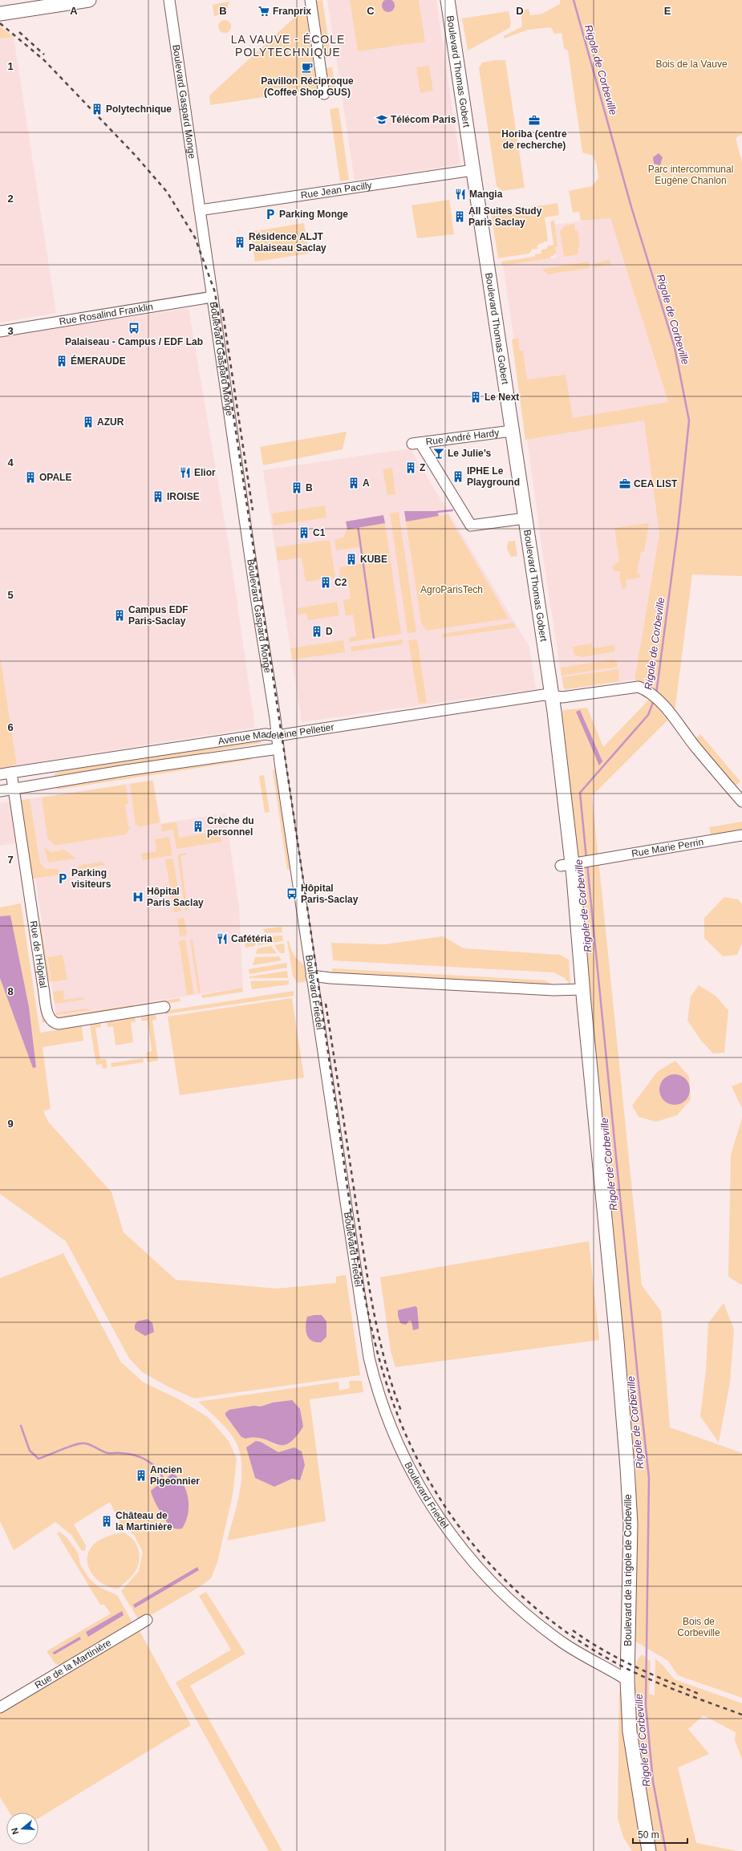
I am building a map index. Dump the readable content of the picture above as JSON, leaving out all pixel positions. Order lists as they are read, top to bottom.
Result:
{
  "streets": {
    "main road": ["Boulevard Thomas Gobert", "Boulevard de la rigole de Corbeville"],
    "street": [
      "Boulevard Gaspard Monge",
      "Rue Jean Pacilly",
      "Rue Rosalind Franklin",
      "Rue André Hardy",
      "Avenue Madeleine Pelletier",
      "Rue Marie Perrin",
      "Rue de l'Hôpital",
      "Boulevard Friedel",
      "Rue de la Martinière"
    ]
  },
  "crossings": [
    ["Boulevard Thomas Gobert", "Rue Jean Pacilly"],
    ["Boulevard Thomas Gobert", "Rue André Hardy"],
    ["Boulevard Thomas Gobert", "Avenue Madeleine Pelletier"],
    ["Boulevard Thomas Gobert", "Boulevard de la rigole de Corbeville"],
    ["Boulevard Gaspard Monge", "Rue Jean Pacilly"],
    ["Boulevard Gaspard Monge", "Rue Rosalind Franklin"],
    ["Boulevard Gaspard Monge", "Boulevard Friedel"],
    ["Avenue Madeleine Pelletier", "Rue de l'Hôpital"],
    ["Avenue Madeleine Pelletier", "Boulevard Friedel"],
    ["Avenue Madeleine Pelletier", "Boulevard de la rigole de Corbeville"],
    ["Rue Marie Perrin", "Boulevard de la rigole de Corbeville"],
    ["Boulevard Friedel", "Boulevard de la rigole de Corbeville"]
  ],
  "districts": ["LA VAUVE - ÉCOLE POLYTECHNIQUE"],
  "water": ["Rigole de Corbeville"],
  "parks": [
    "Bois de la Vauve",
    "Parc intercommunal Eugène Chanlon",
    "AgroParisTech",
    "Bois de Corbeville"
  ],
  "places": {
    "supermarket": ["Franprix"],
    "cafe": ["Pavillon Réciproque (Coffee Shop GUS)"],
    "building": [
      "Polytechnique",
      "All Suites Study Paris Saclay",
      "Résidence ALJT Palaiseau Saclay",
      "ÉMERAUDE",
      "Le Next",
      "AZUR",
      "Z",
      "IPHE Le Playground",
      "OPALE",
      "A",
      "B",
      "IROISE",
      "C1",
      "KUBE",
      "C2",
      "Campus EDF Paris-Saclay",
      "D",
      "Crèche du personnel",
      "Ancien Pigeonnier",
      "Château de la Martinière"
    ],
    "school or university": ["Télécom Paris"],
    "office": ["Horiba (centre de recherche)", "CEA LIST"],
    "restaurant": ["Mangia", "Elior", "Cafétéria"],
    "parking": ["Parking Monge", "Parking visiteurs"],
    "bus stop": ["Palaiseau - Campus / EDF Lab", "Hôpital Paris-Saclay"],
    "bar": ["Le Julie’s"],
    "hospital": ["Hôpital Paris Saclay"]
  },
  "scale_bar": "50 m",
  "north": "left",
  "grid": {
    "columns": [
      "A",
      "B",
      "C",
      "D",
      "E"
    ],
    "rows": [
      "1",
      "2",
      "3",
      "4",
      "5",
      "6",
      "7",
      "8",
      "9"
    ]
  }
}
